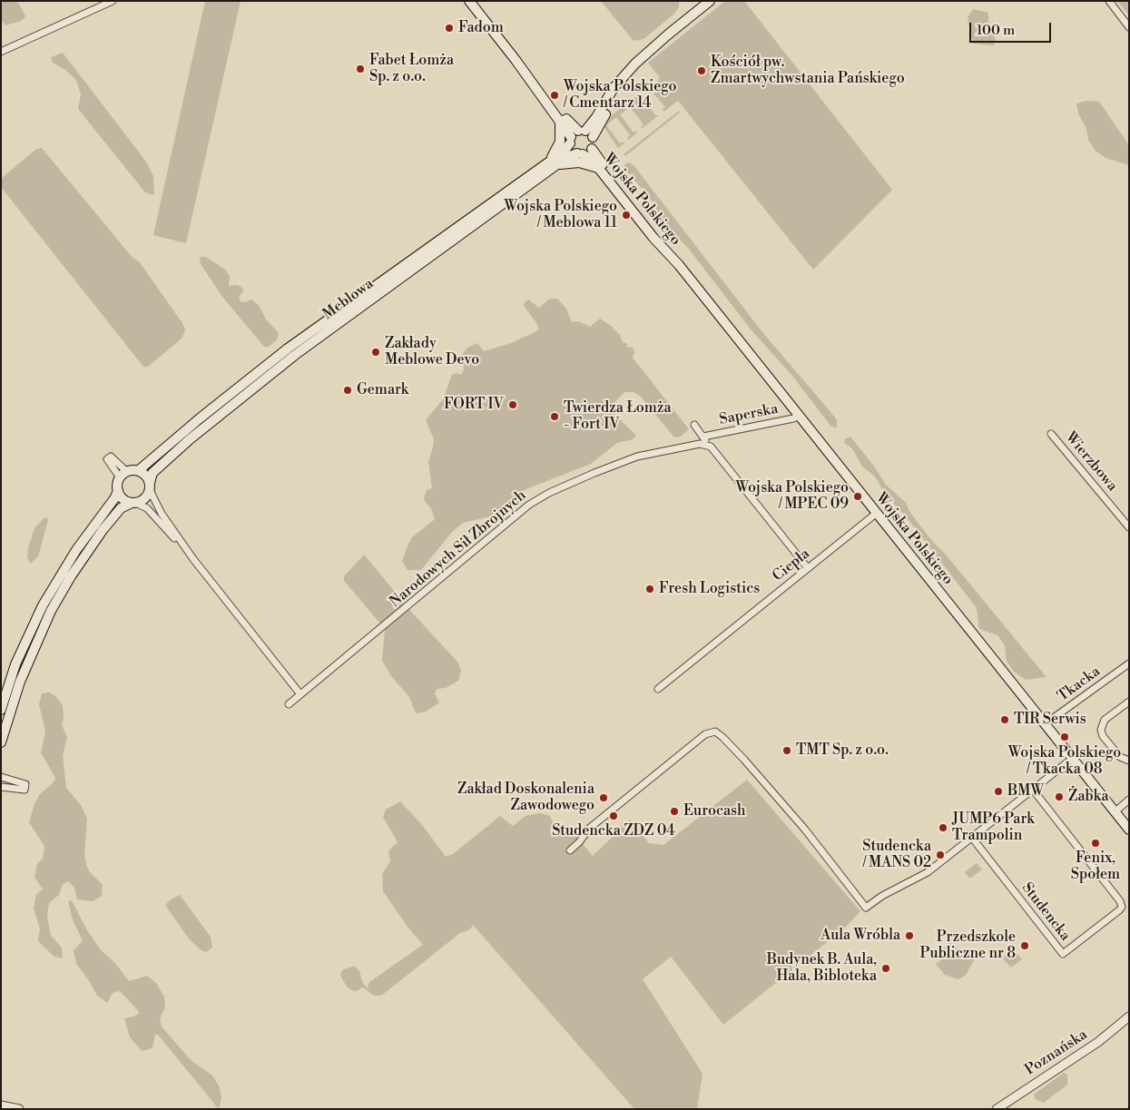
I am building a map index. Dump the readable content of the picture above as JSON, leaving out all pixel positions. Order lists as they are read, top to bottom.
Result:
{
  "streets": {
    "main road": ["Wojska Polskiego", "Meblowa"],
    "street": [
      "Saperska",
      "Wierzbowa",
      "Narodowych Sił Zbrojnych",
      "Ciepła",
      "Tkacka",
      "Studencka",
      "Poznańska"
    ]
  },
  "crossings": [
    ["Wojska Polskiego", "Meblowa"],
    ["Wojska Polskiego", "Saperska"],
    ["Wojska Polskiego", "Ciepła"],
    ["Wojska Polskiego", "Tkacka"]
  ],
  "places": [
    "Fadom",
    "Fabet Łomża Sp. z o.o.",
    "Kościół pw. Zmartwychwstania Pańskiego",
    "Wojska Polskiego / Cmentarz 14",
    "Wojska Polskiego / Meblowa 11",
    "Zakłady Meblowe Devo",
    "Gemark",
    "FORT IV",
    "Twierdza Łomża - Fort IV",
    "Wojska Polskiego / MPEC 09",
    "Fresh Logistics",
    "TIR Serwis",
    "Wojska Polskiego / Tkacka 08",
    "TMT Sp. z o.o.",
    "BMW",
    "Żabka",
    "Zakład Doskonalenia Zawodowego",
    "Eurocash",
    "Studencka ZDZ 04",
    "JUMP6 Park Trampolin",
    "Fenix, Społem",
    "Studencka / MANS 02",
    "Aula Wróbla",
    "Przedszkole Publiczne nr 8",
    "Budynek B. Aula, Hala, Bibloteka"
  ],
  "scale_bar": "100 m"
}
